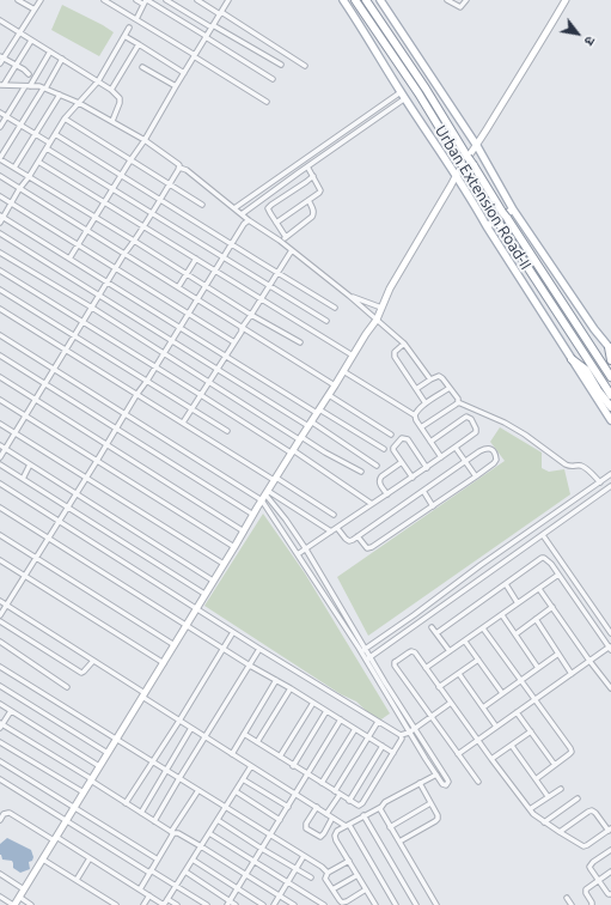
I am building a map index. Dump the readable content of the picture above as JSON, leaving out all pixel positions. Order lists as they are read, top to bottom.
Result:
{
  "streets": {
    "highway": ["Urban Extension Road-II"]
  },
  "north": "bottom right"
}
